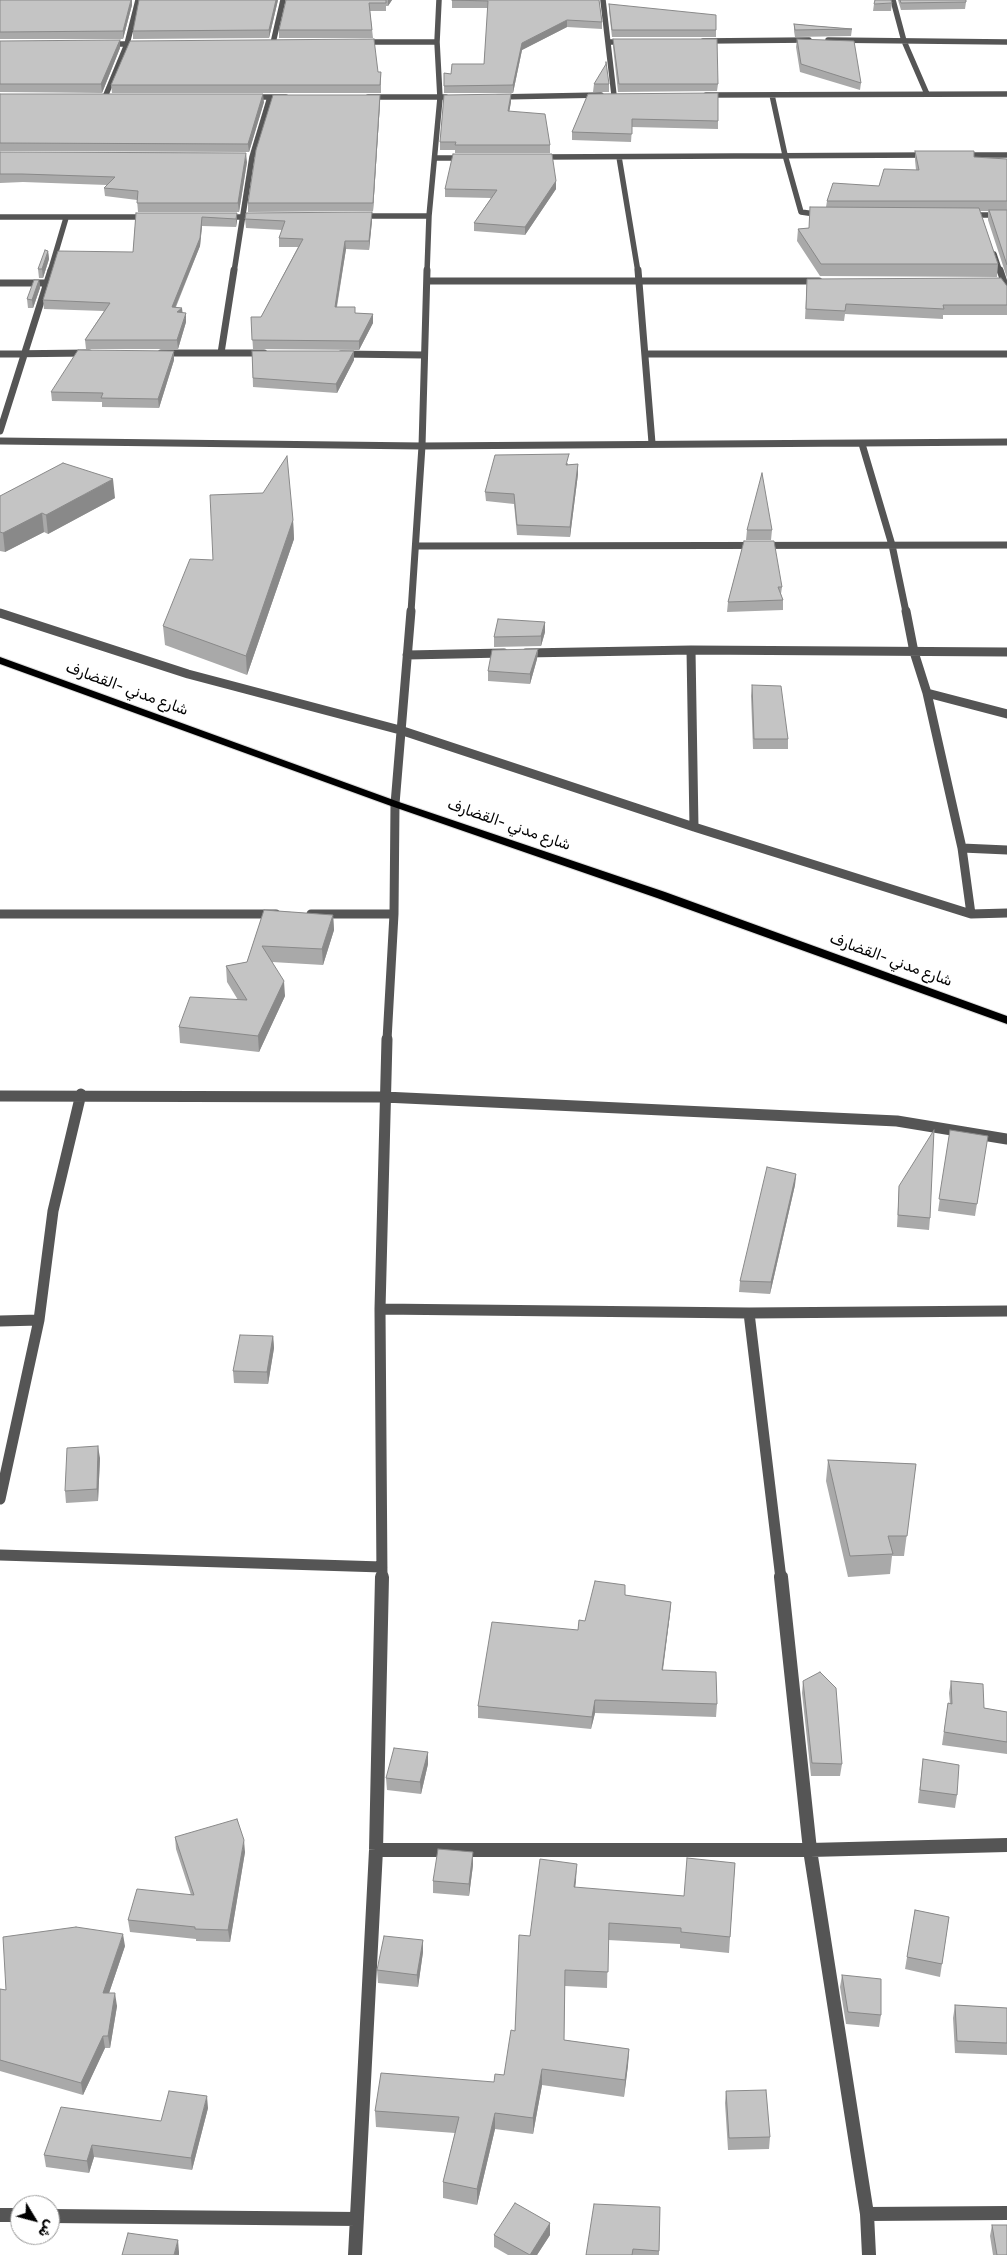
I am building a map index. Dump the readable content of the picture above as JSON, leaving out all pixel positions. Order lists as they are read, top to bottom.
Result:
{
  "streets": {
    "highway": ["شارع مدني -القضارف"]
  },
  "north": "bottom right"
}
